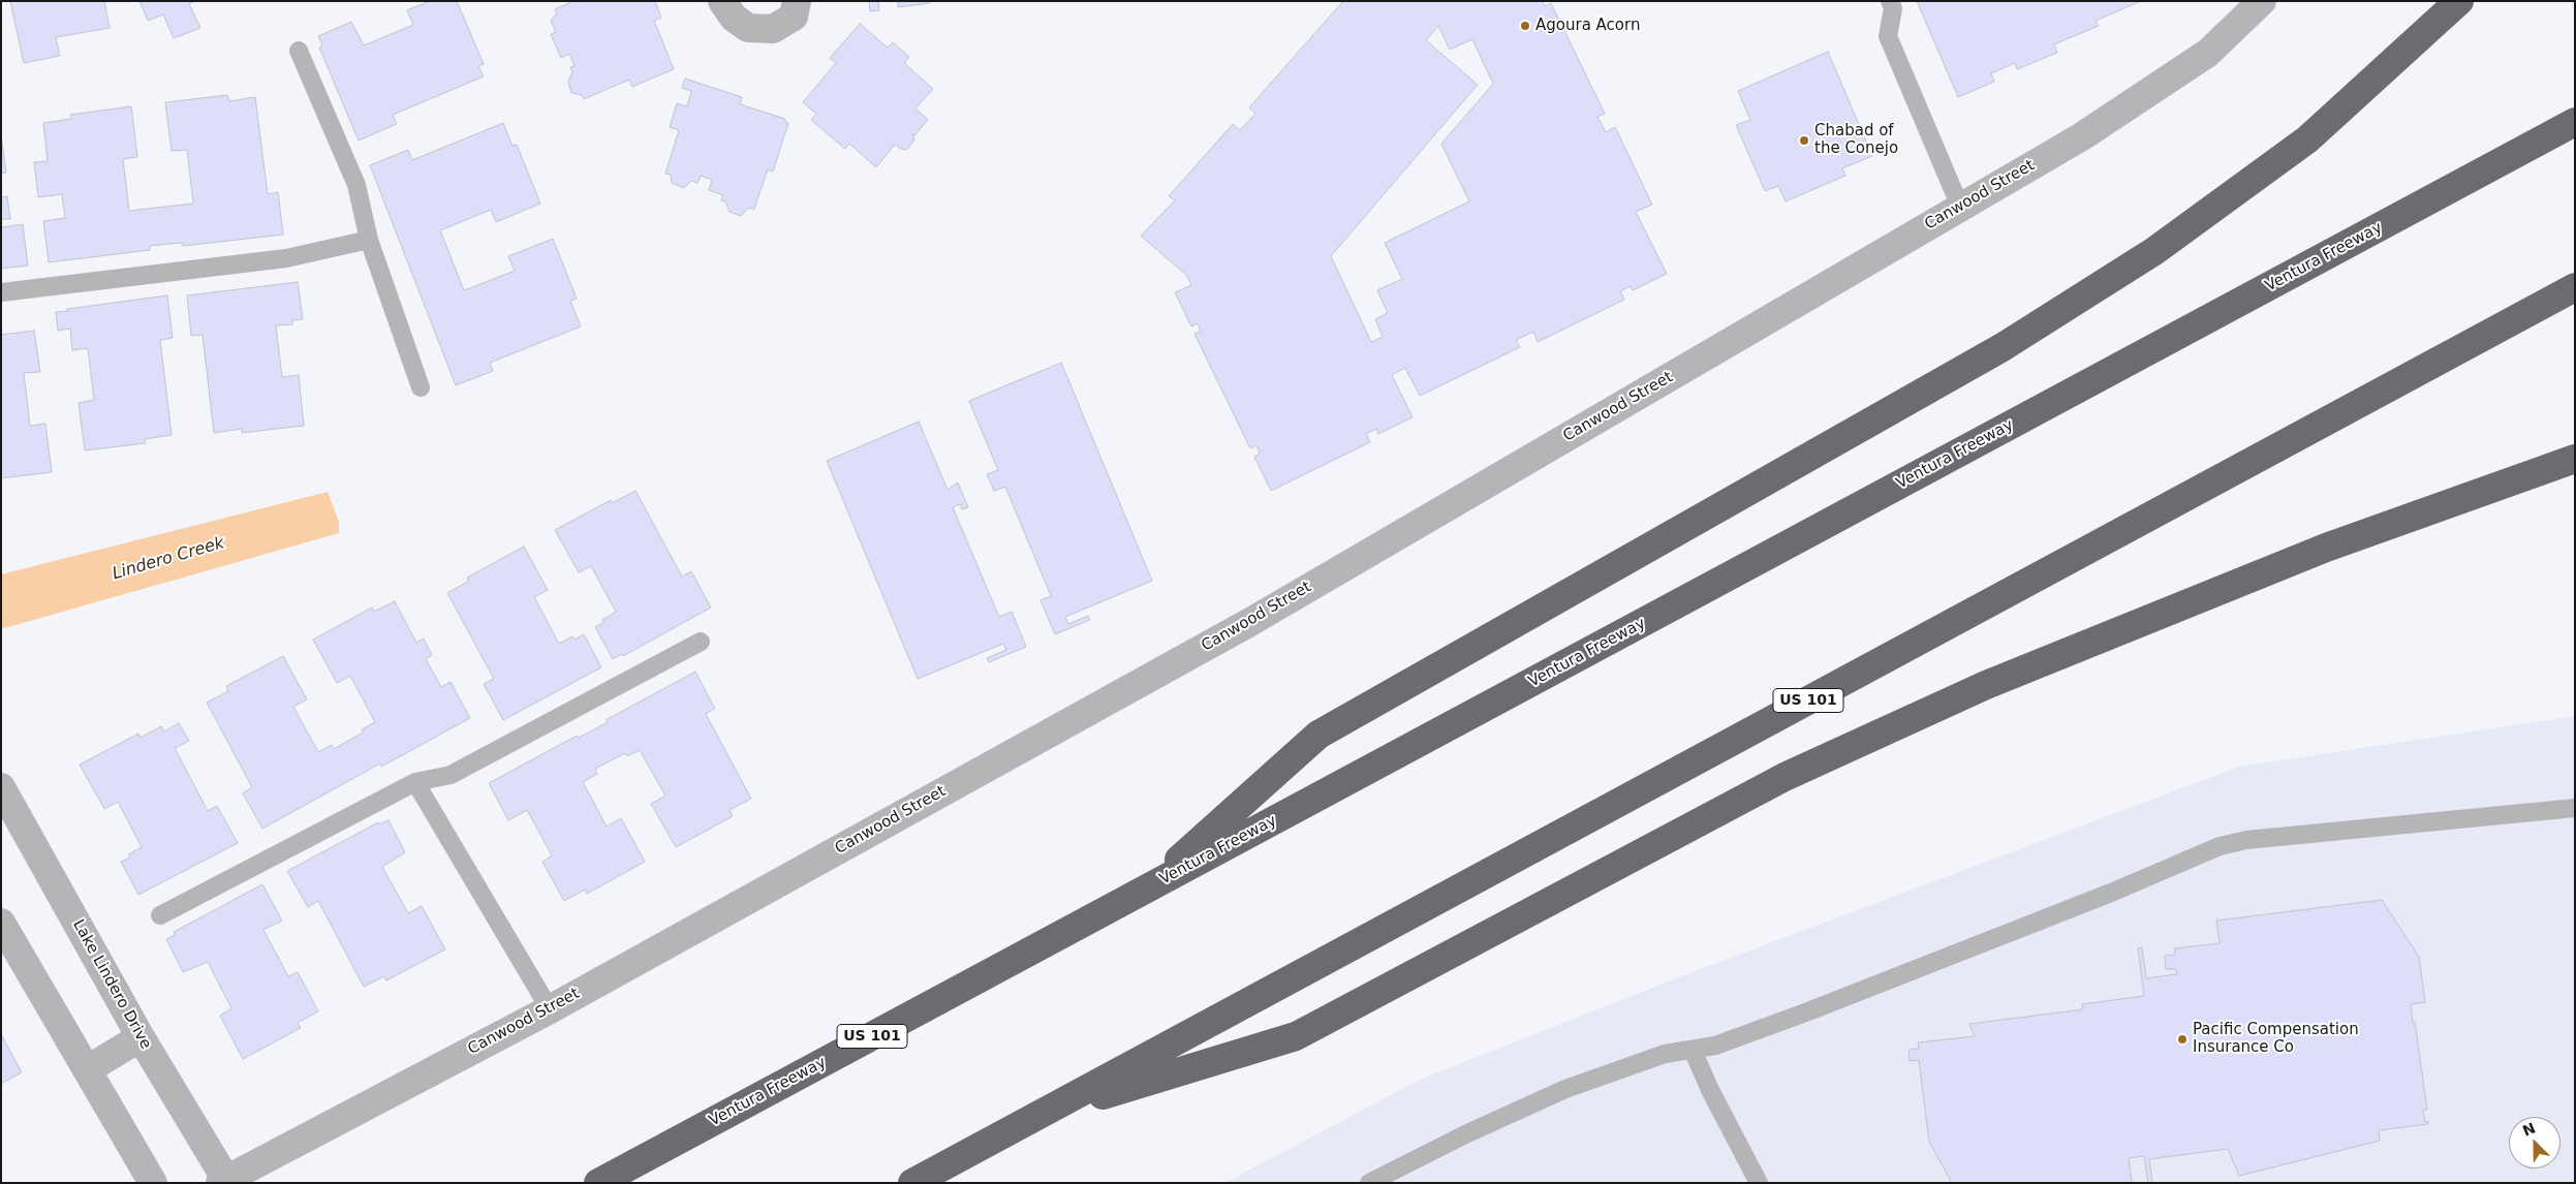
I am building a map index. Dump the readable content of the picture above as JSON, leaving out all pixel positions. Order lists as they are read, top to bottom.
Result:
{
  "streets": {
    "highway": ["Ventura Freeway", "US 101"],
    "street": ["Canwood Street", "Lake Lindero Drive"]
  },
  "crossings": [
    ["Canwood Street", "Lake Lindero Drive"]
  ],
  "water": ["Lindero Creek"],
  "places": ["Agoura Acorn", "Chabad of the Conejo", "Pacific Compensation Insurance Co"],
  "north": "top left"
}
